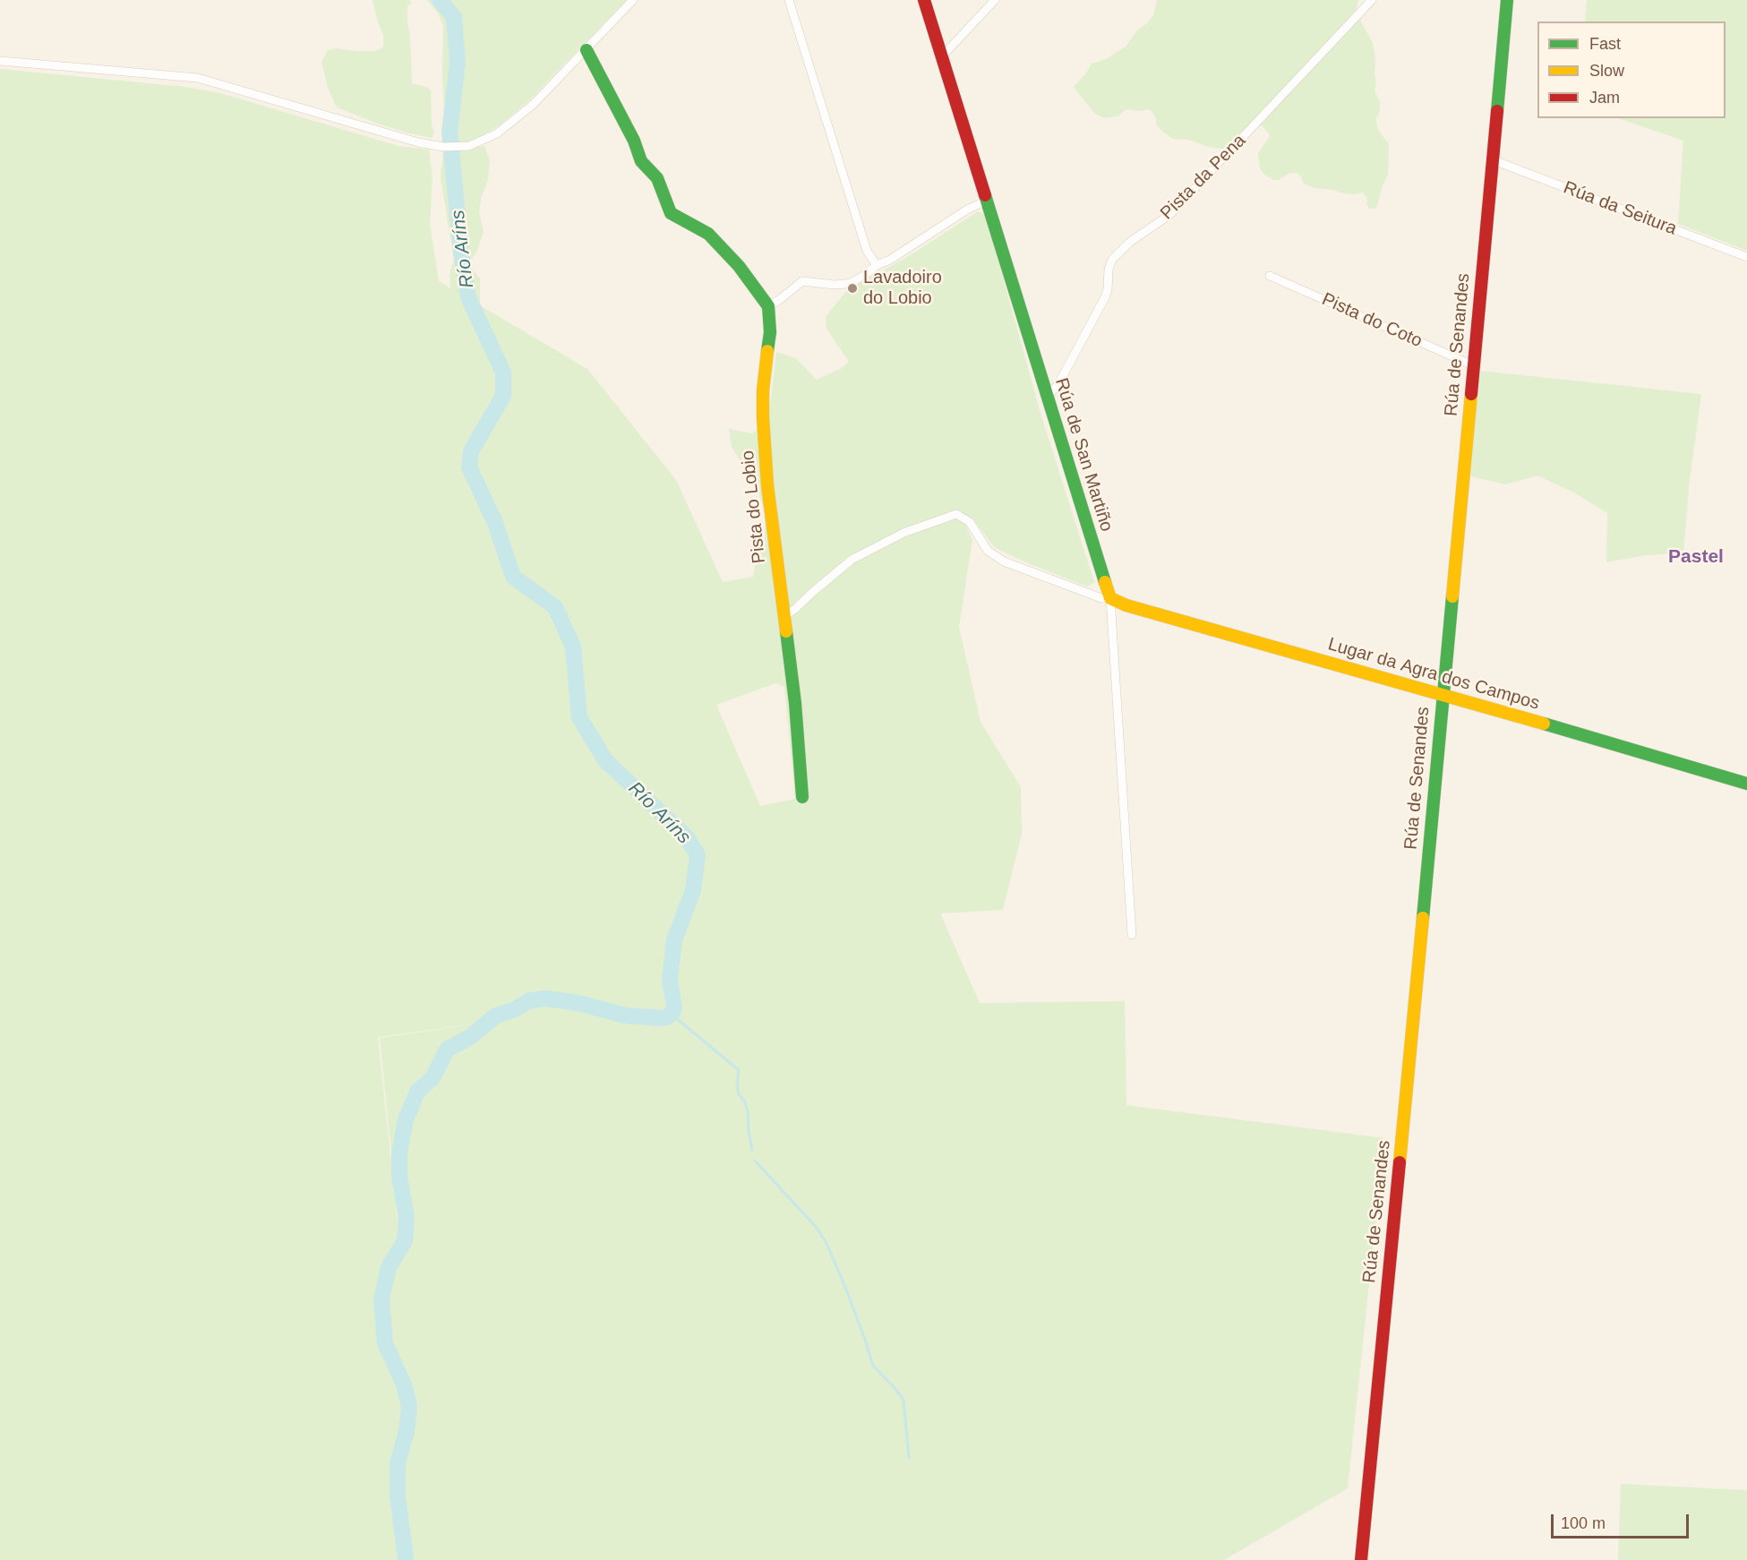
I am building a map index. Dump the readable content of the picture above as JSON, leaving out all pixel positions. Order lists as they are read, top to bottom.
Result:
{
  "streets": {
    "street": [
      "Pista da Pena",
      "Rúa da Seitura",
      "Pista do Coto",
      "Rúa de Senandes",
      "Rúa de San Martiño",
      "Pista do Lobio",
      "Lugar da Agra dos Campos"
    ]
  },
  "crossings": [
    ["Pista da Pena", "Rúa de San Martiño"],
    ["Rúa da Seitura", "Rúa de Senandes"],
    ["Pista do Coto", "Rúa de Senandes"],
    ["Rúa de Senandes", "Lugar da Agra dos Campos"],
    ["Rúa de San Martiño", "Lugar da Agra dos Campos"]
  ],
  "districts": ["Pastel"],
  "water": ["Río Aríns"],
  "places": ["Lavadoiro do Lobio"],
  "legend": ["Fast", "Slow", "Jam"],
  "scale_bar": "100 m"
}
